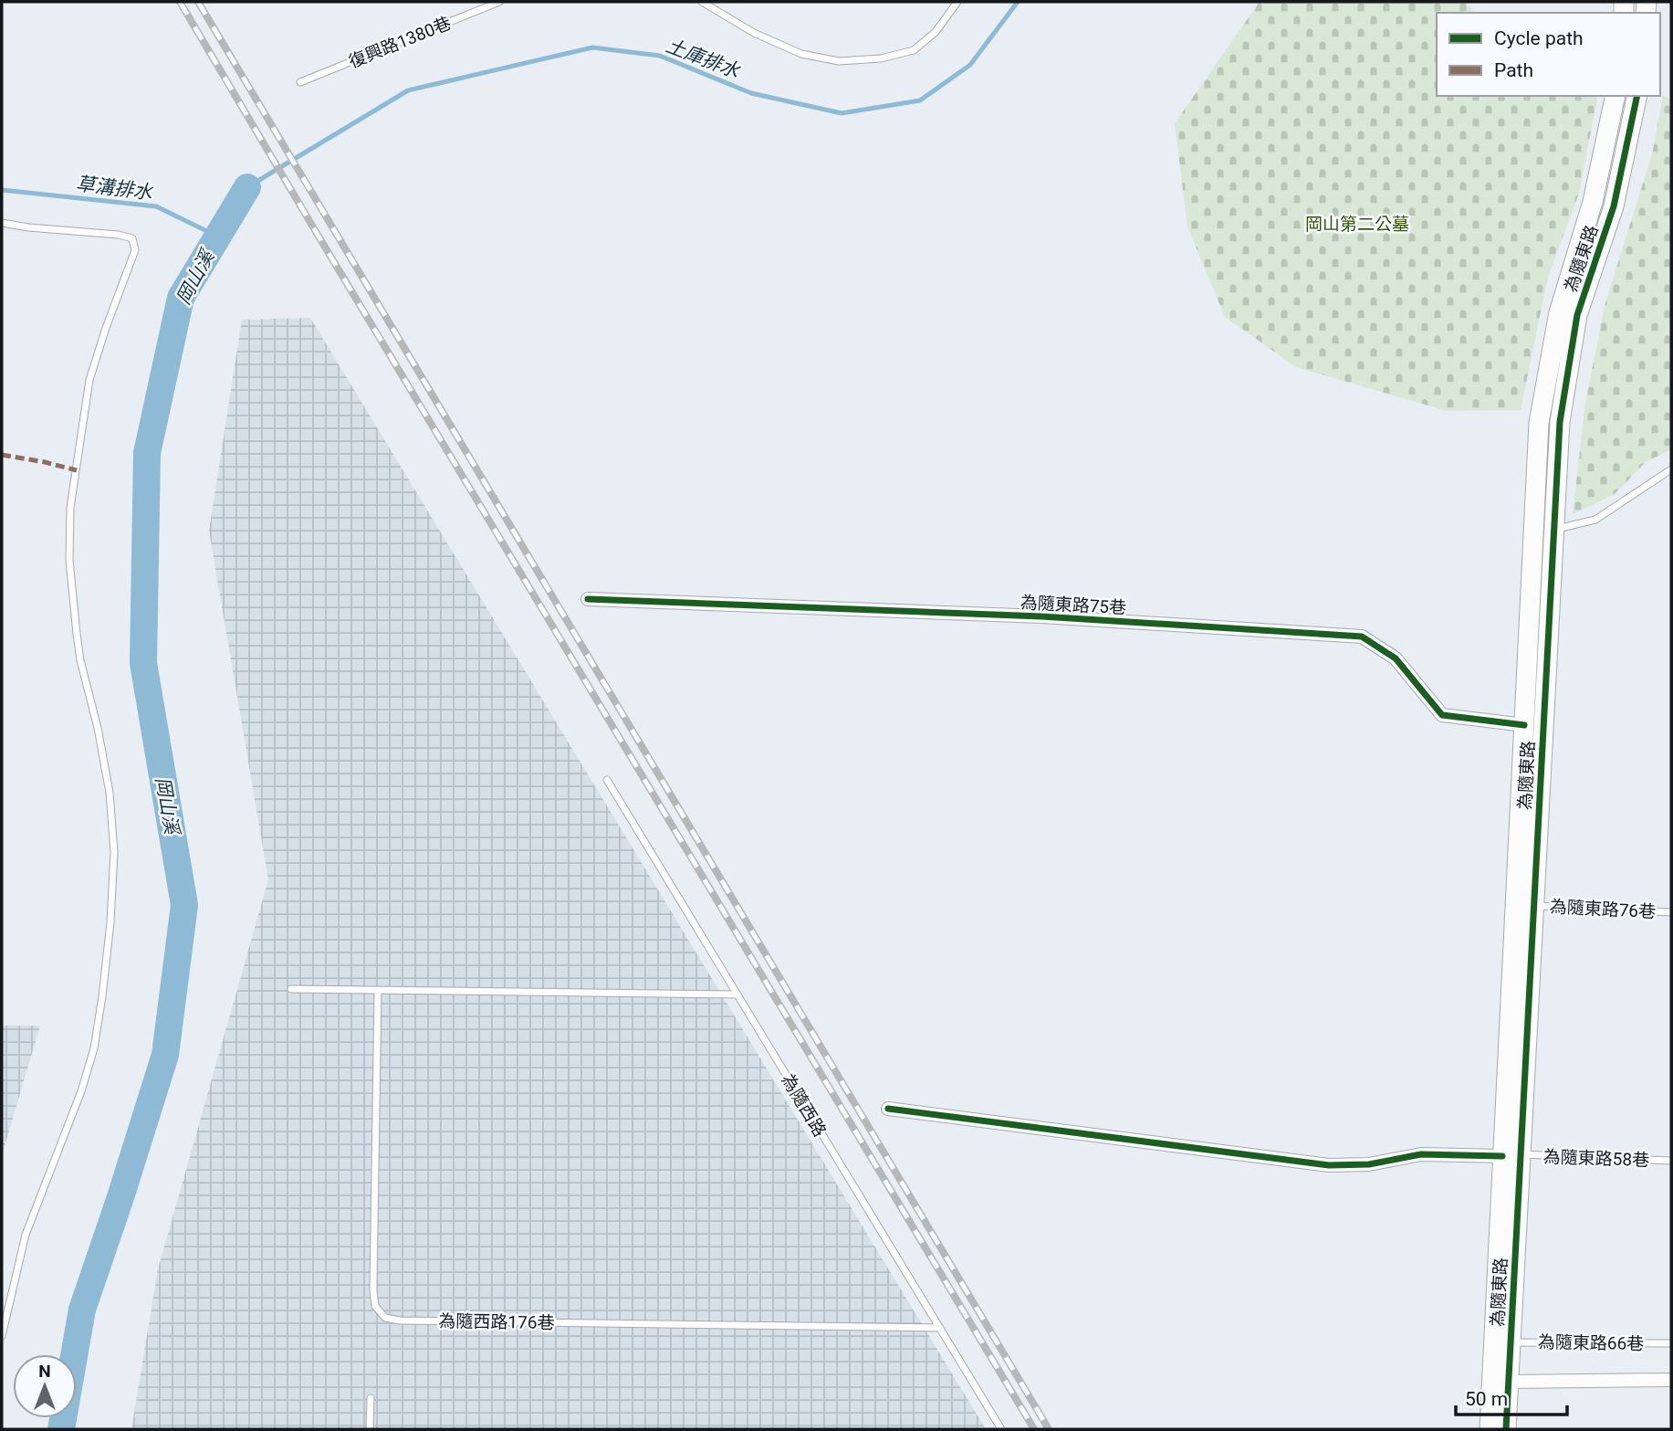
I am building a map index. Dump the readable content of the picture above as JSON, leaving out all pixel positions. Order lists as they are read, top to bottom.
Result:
{
  "streets": {
    "street": ["為隨東路", "為隨東路75巷"],
    "lane": [
      "復興路1380巷",
      "為隨東路76巷",
      "為隨西路",
      "為隨東路58巷",
      "為隨西路176巷",
      "為隨東路66巷"
    ]
  },
  "crossings": [
    ["為隨東路", "為隨東路75巷"],
    ["為隨東路", "為隨東路76巷"],
    ["為隨東路", "為隨東路58巷"],
    ["為隨東路", "為隨東路66巷"],
    ["為隨西路", "為隨西路176巷"]
  ],
  "water": ["土庫排水", "草溝排水", "岡山溪"],
  "parks": ["岡山第二公墓"],
  "legend": ["Cycle path", "Path"],
  "scale_bar": "50 m",
  "north": "top"
}
